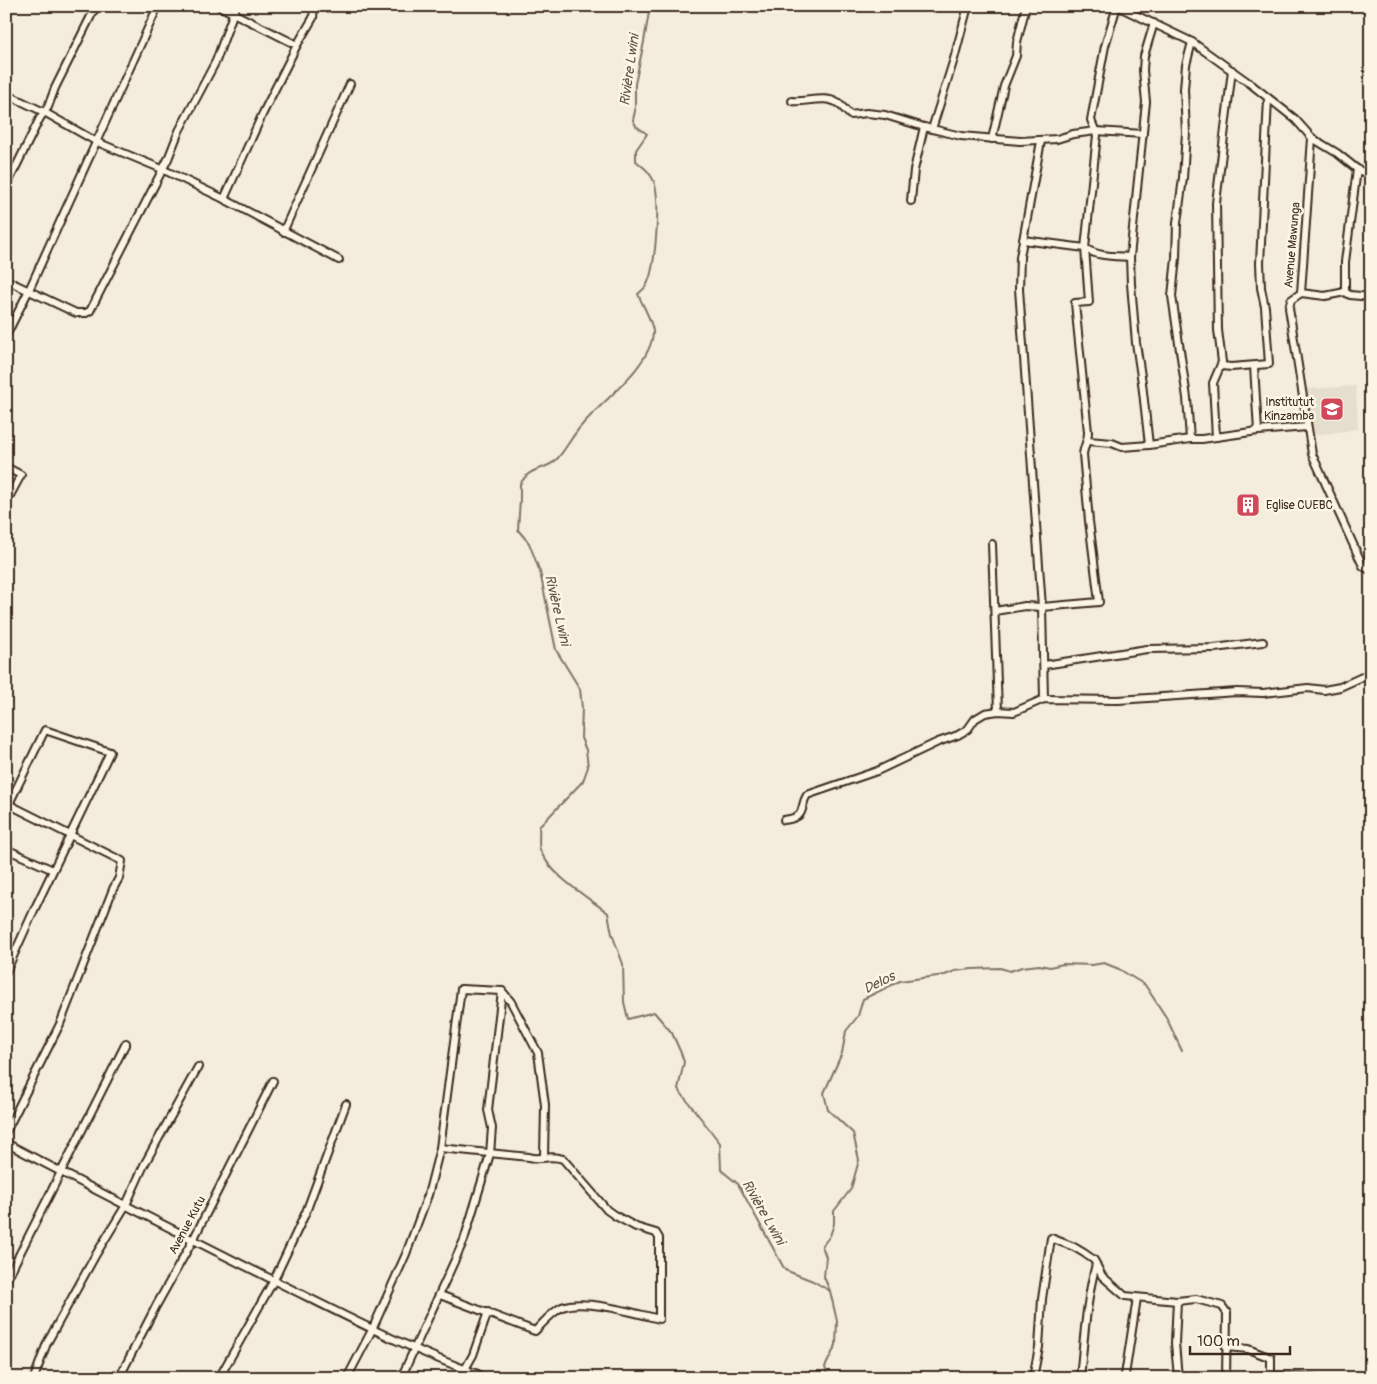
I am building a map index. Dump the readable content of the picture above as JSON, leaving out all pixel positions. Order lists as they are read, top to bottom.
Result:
{
  "streets": {
    "street": ["Avenue Mawunga", "Avenue Kutu"]
  },
  "water": ["Rivière Lwini", "Delos"],
  "places": {
    "school or university": ["Institutut Kinzamba"],
    "building": ["Eglise CUEBC"]
  },
  "scale_bar": "100 m"
}
